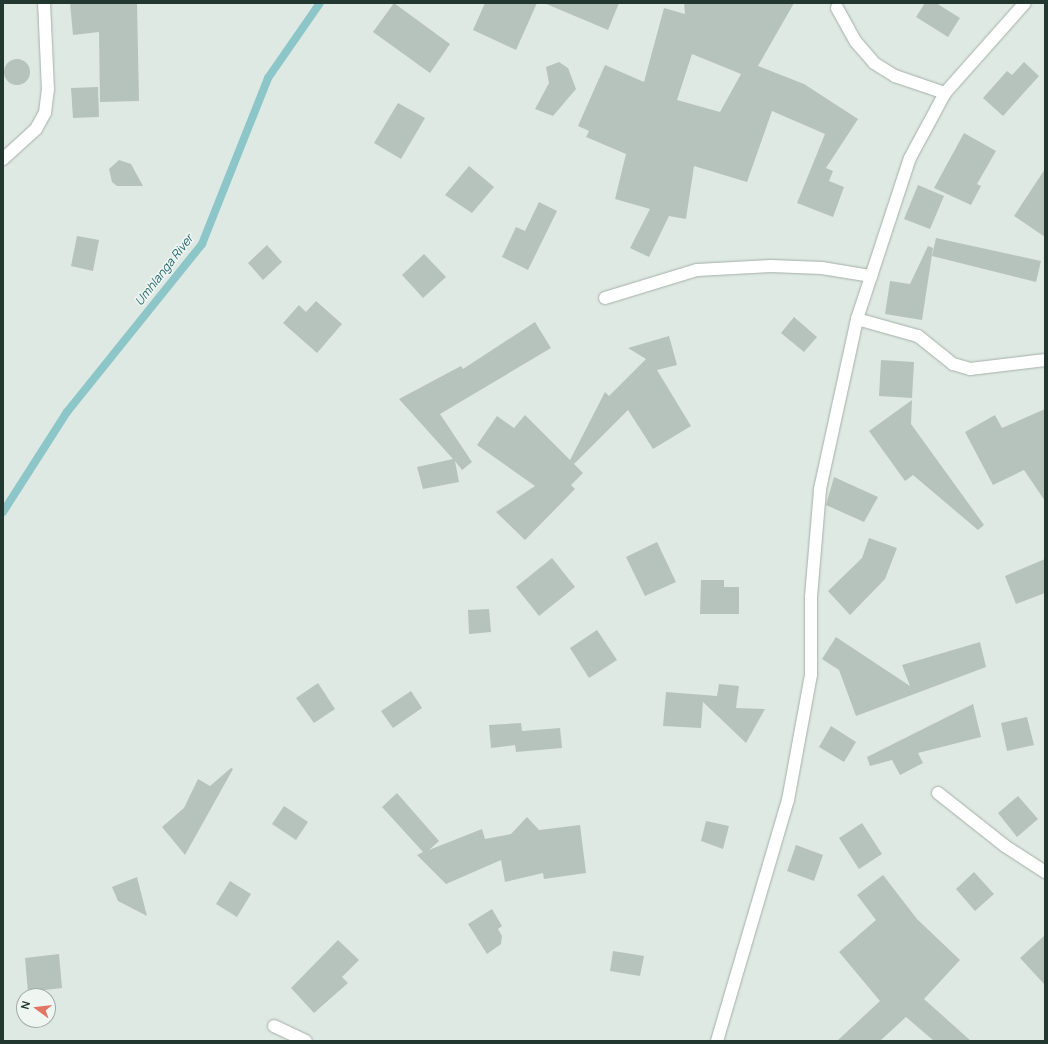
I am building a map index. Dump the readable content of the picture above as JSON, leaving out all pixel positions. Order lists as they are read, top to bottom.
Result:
{
  "water": ["Umhlanga River"],
  "north": "left"
}
